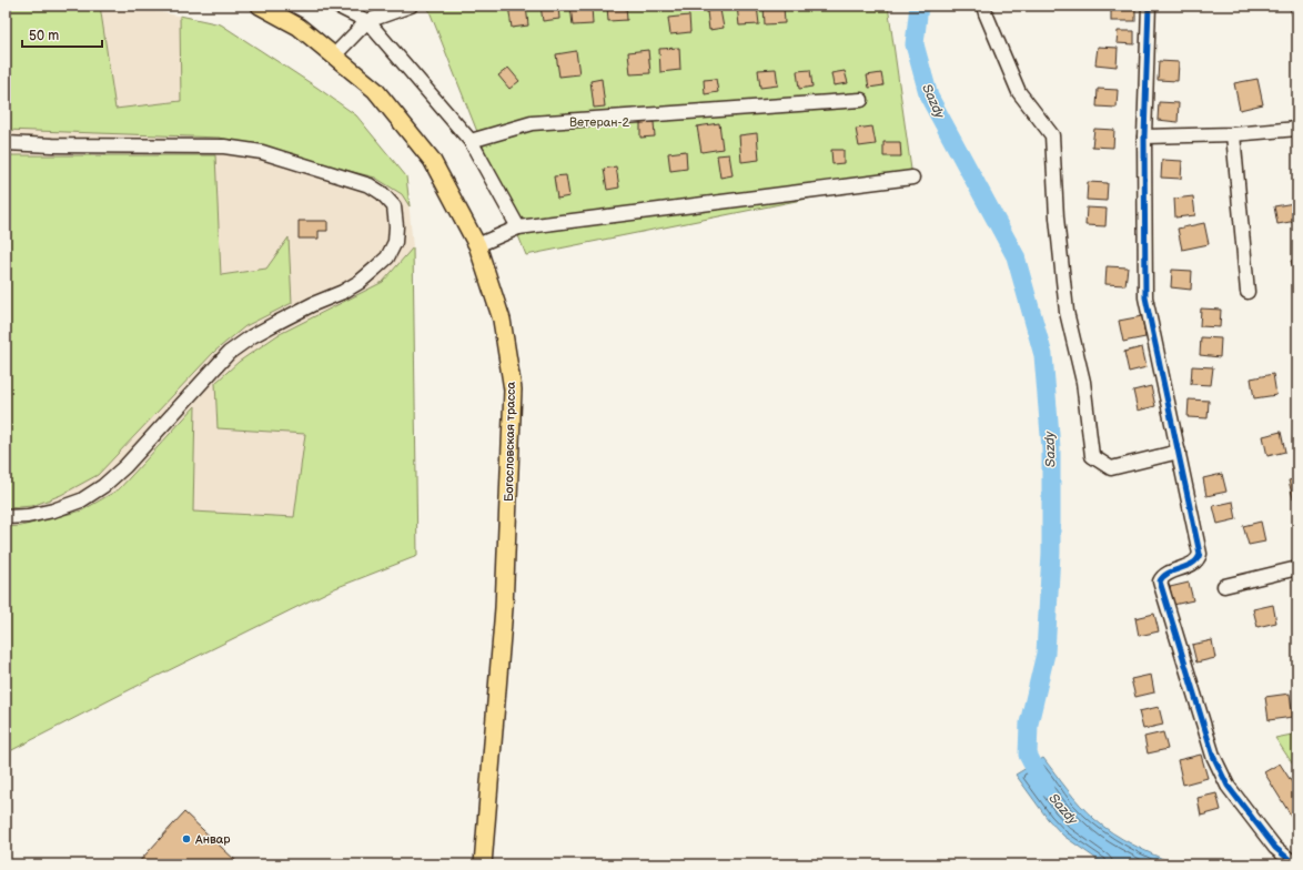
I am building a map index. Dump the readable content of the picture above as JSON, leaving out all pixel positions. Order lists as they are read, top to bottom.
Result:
{
  "streets": {
    "main road": ["Богословская трасса"]
  },
  "water": ["Sazdy"],
  "parks": ["Ветеран-2"],
  "places": ["Анвар"],
  "scale_bar": "50 m"
}
